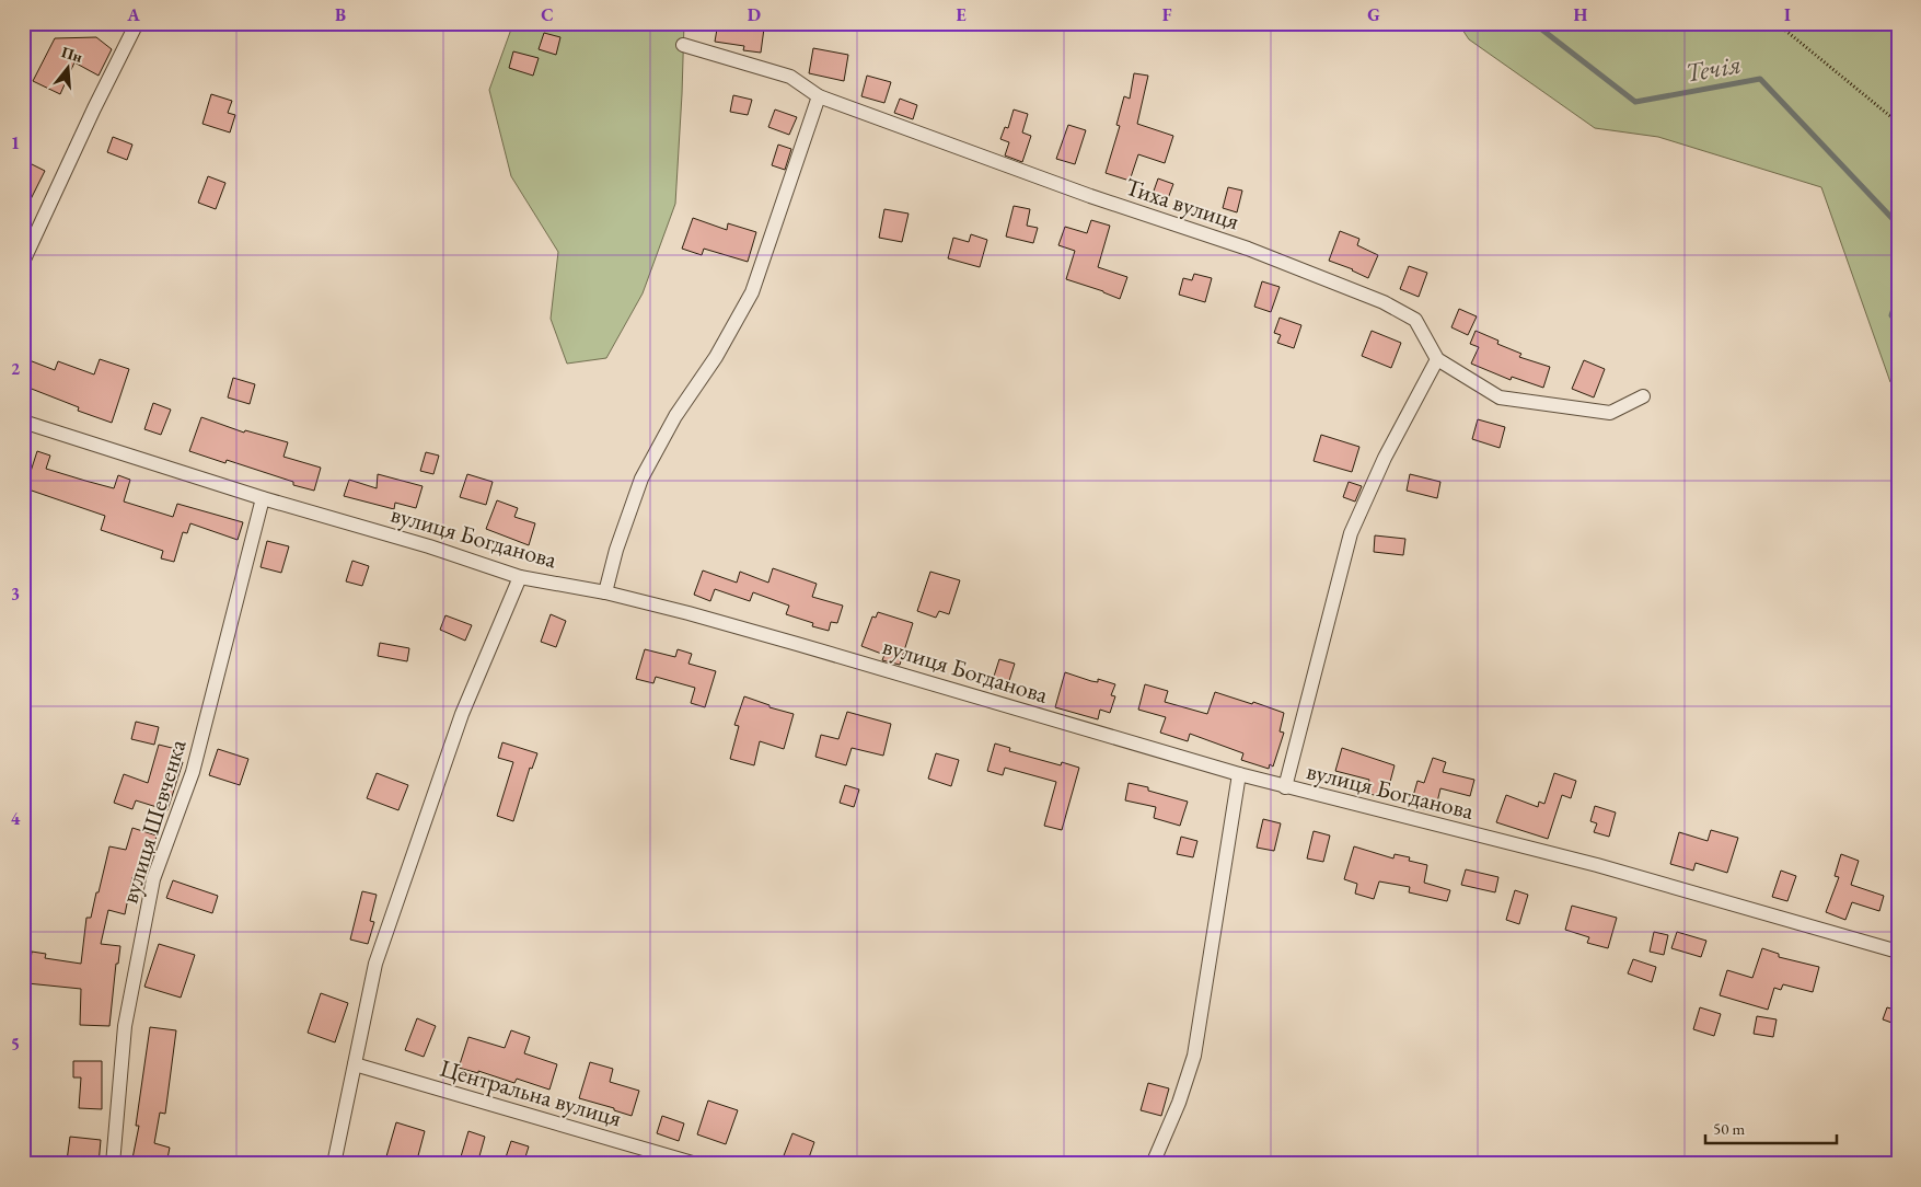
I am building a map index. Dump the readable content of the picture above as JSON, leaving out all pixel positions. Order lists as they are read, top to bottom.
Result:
{
  "streets": {
    "street": [
      "Тиха вулиця",
      "вулиця Богданова",
      "вулиця Шевченка",
      "Центральна вулиця"
    ]
  },
  "crossings": [
    ["вулиця Богданова", "вулиця Шевченка"]
  ],
  "water": ["Течія"],
  "scale_bar": "50 m",
  "north": "top",
  "grid": {
    "columns": [
      "A",
      "B",
      "C",
      "D",
      "E",
      "F",
      "G",
      "H",
      "I"
    ],
    "rows": [
      "1",
      "2",
      "3",
      "4",
      "5"
    ]
  }
}
